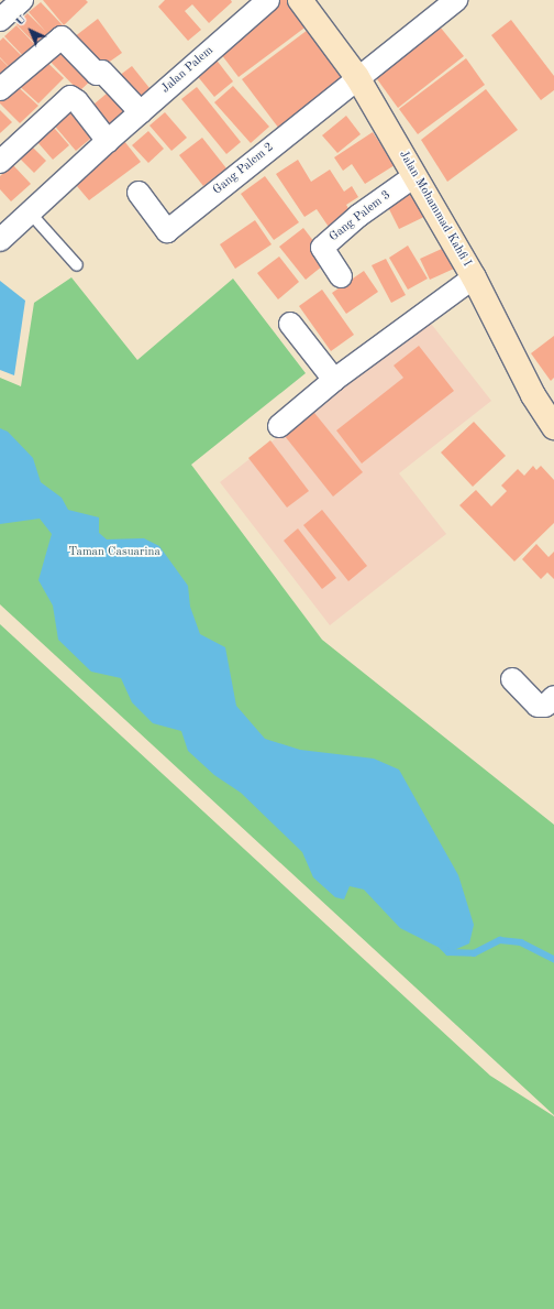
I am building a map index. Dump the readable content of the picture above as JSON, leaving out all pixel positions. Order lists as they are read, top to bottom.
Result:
{
  "streets": {
    "main road": ["Jalan Mohammad Kahfi I"],
    "street": ["Jalan Palem", "Gang Palem 2", "Gang Palem 3"]
  },
  "crossings": [
    ["Gang Palem 2", "Jalan Mohammad Kahfi I"],
    ["Jalan Mohammad Kahfi I", "Gang Palem 3"]
  ],
  "parks": ["Taman Casuarina"],
  "north": "top left"
}
